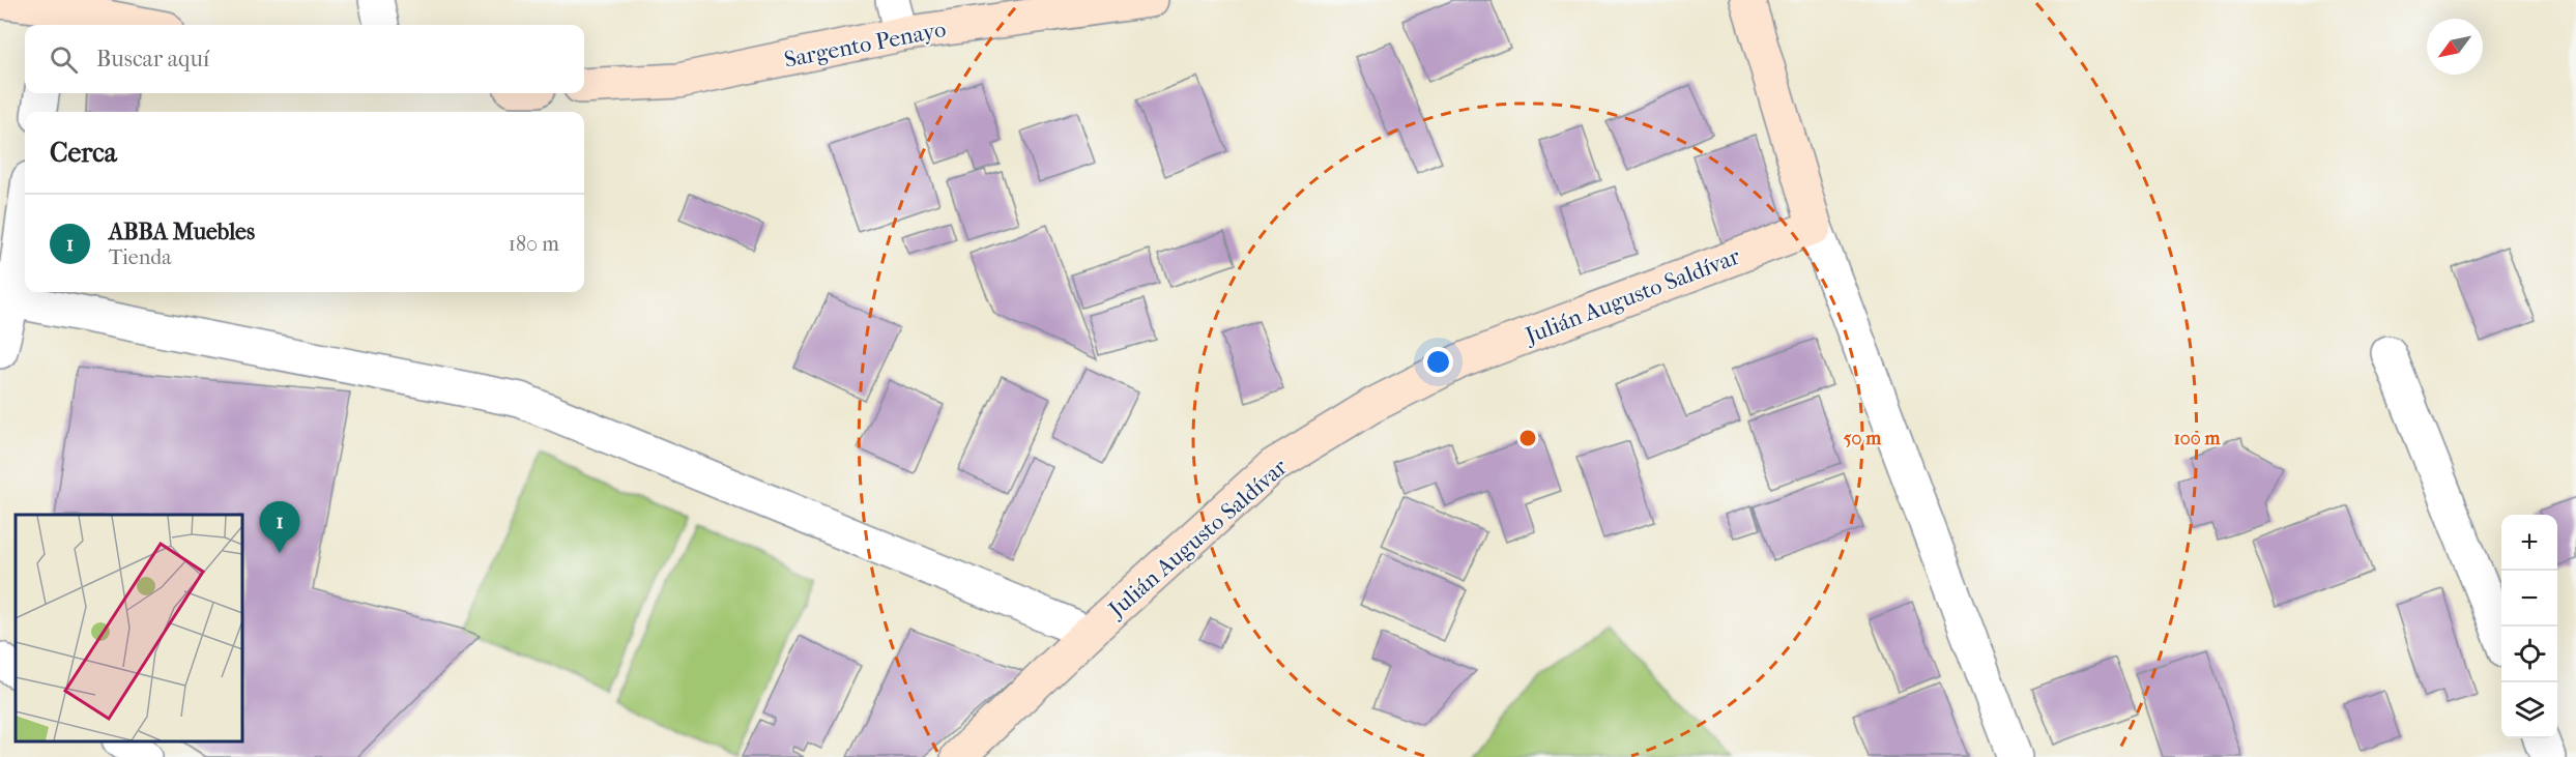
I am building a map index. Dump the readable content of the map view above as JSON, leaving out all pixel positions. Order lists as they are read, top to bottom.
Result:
{
  "streets": {
    "street": ["Sargento Penayo", "Julián Augusto Saldívar"]
  },
  "north": "bottom left",
  "page": {
    "search": "Buscar aquí",
    "heading": "Cerca",
    "list": [
      {
        "mark": "1",
        "name": "ABBA Muebles",
        "note": "Tienda",
        "value": "180 m"
      }
    ],
    "pins": "1",
    "map_buttons": ["+", "−"]
  },
  "rings": ["50 m", "100 m"]
}
